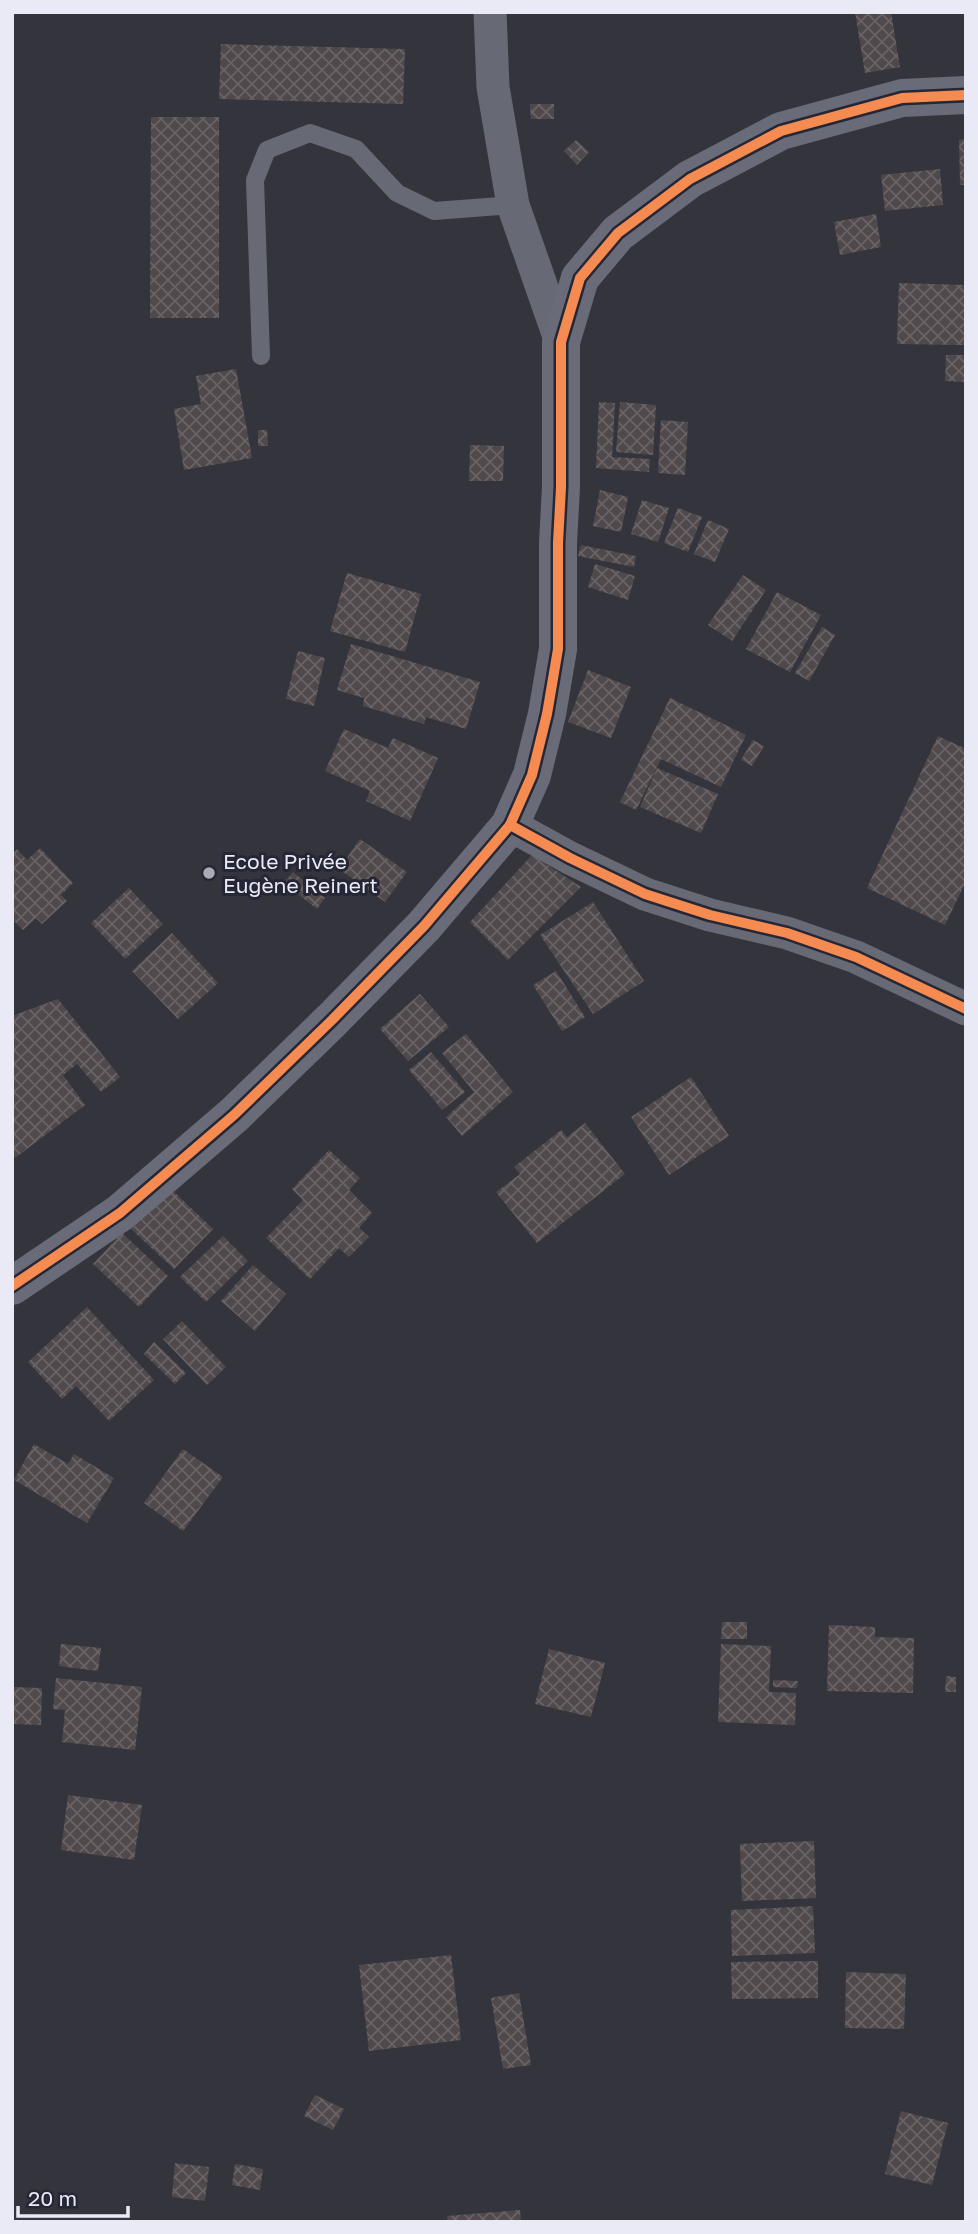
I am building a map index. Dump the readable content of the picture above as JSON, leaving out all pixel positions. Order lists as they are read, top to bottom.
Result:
{
  "places": ["Ecole Privée Eugène Reinert"],
  "scale_bar": "20 m"
}
